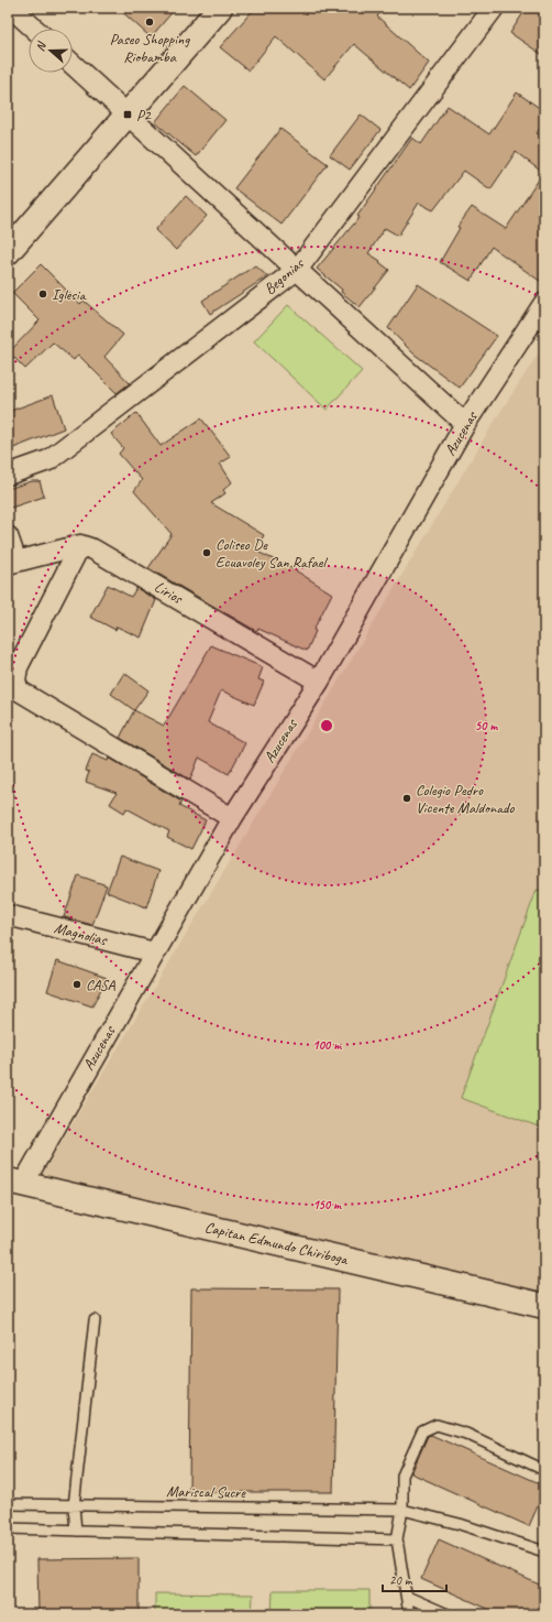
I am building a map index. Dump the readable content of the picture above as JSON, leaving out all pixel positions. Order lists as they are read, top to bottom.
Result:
{
  "streets": {
    "street": [
      "Begonias",
      "Azucenas",
      "Lirios",
      "Magnolias",
      "Capitan Edmundo Chiriboga"
    ],
    "lane": ["Mariscal Sucre"]
  },
  "crossings": [
    ["Azucenas", "Lirios"],
    ["Azucenas", "Magnolias"],
    ["Azucenas", "Capitan Edmundo Chiriboga"]
  ],
  "places": {
    "other": [
      "Paseo Shopping Riobamba",
      "Iglesia",
      "Coliseo De Ecuavoley San Rafael",
      "Colegio Pedro Vicente Maldonado",
      "CASA"
    ],
    "transit": ["P2"]
  },
  "scale_bar": "20 m",
  "north": "left",
  "rings": ["50 m", "100 m", "150 m"]
}
